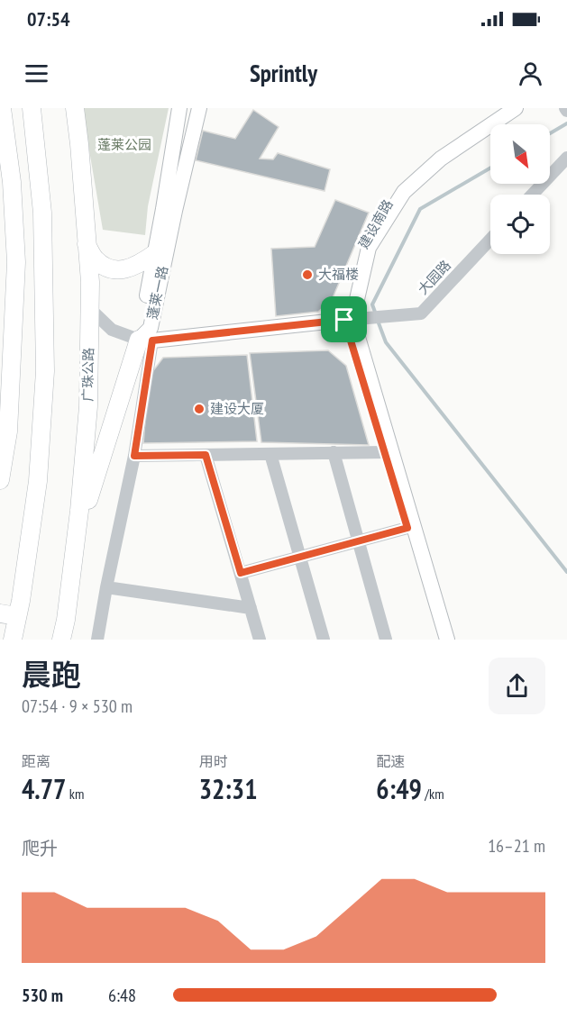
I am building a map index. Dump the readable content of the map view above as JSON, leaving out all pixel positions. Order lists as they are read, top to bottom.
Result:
{
  "streets": {
    "highway": ["广珠公路"],
    "main road": ["建设南路", "蓬莱一路"],
    "street": ["大园路"]
  },
  "crossings": [
    ["建设南路", "大园路"]
  ],
  "parks": ["蓬莱公园"],
  "places": ["大福楼", "建设大厦"],
  "north": "bottom right",
  "page": {
    "status": "07:54",
    "header": "Sprintly",
    "heading": ["晨跑", "07:54 · 9 × 530 m"],
    "stats": [
      ["距离", "4.77 km"],
      ["用时", "32:31"],
      ["配速", "6:49 /km"]
    ],
    "chart": ["爬升", "16–21 m"],
    "list": [
      {
        "name": "530 m",
        "note": "6:48"
      }
    ]
  }
}
